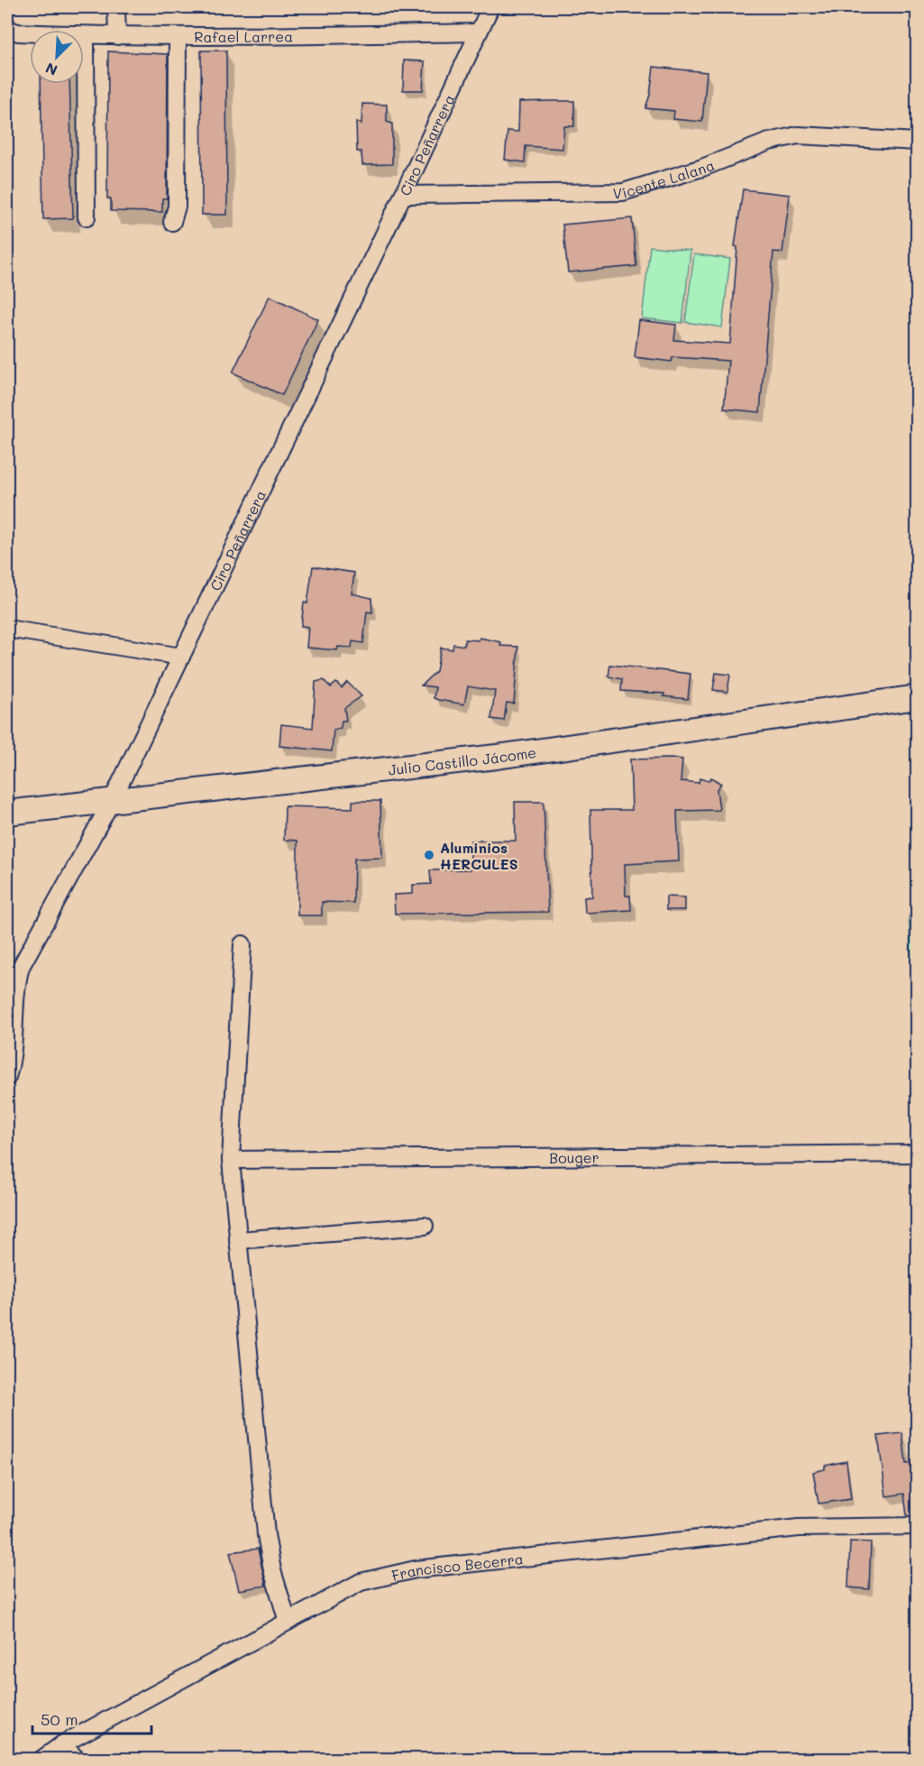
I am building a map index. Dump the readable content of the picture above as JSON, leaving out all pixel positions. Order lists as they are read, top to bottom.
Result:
{
  "streets": {
    "main road": ["Julio Castillo Jácome"],
    "street": [
      "Rafael Larrea",
      "Ciro Peñarrera",
      "Vicente Lalana",
      "Bouger",
      "Francisco Becerra"
    ]
  },
  "crossings": [
    ["Rafael Larrea", "Ciro Peñarrera"],
    ["Ciro Peñarrera", "Vicente Lalana"],
    ["Ciro Peñarrera", "Julio Castillo Jácome"]
  ],
  "places": ["Aluminios HERCULES"],
  "scale_bar": "50 m",
  "north": "bottom left"
}
